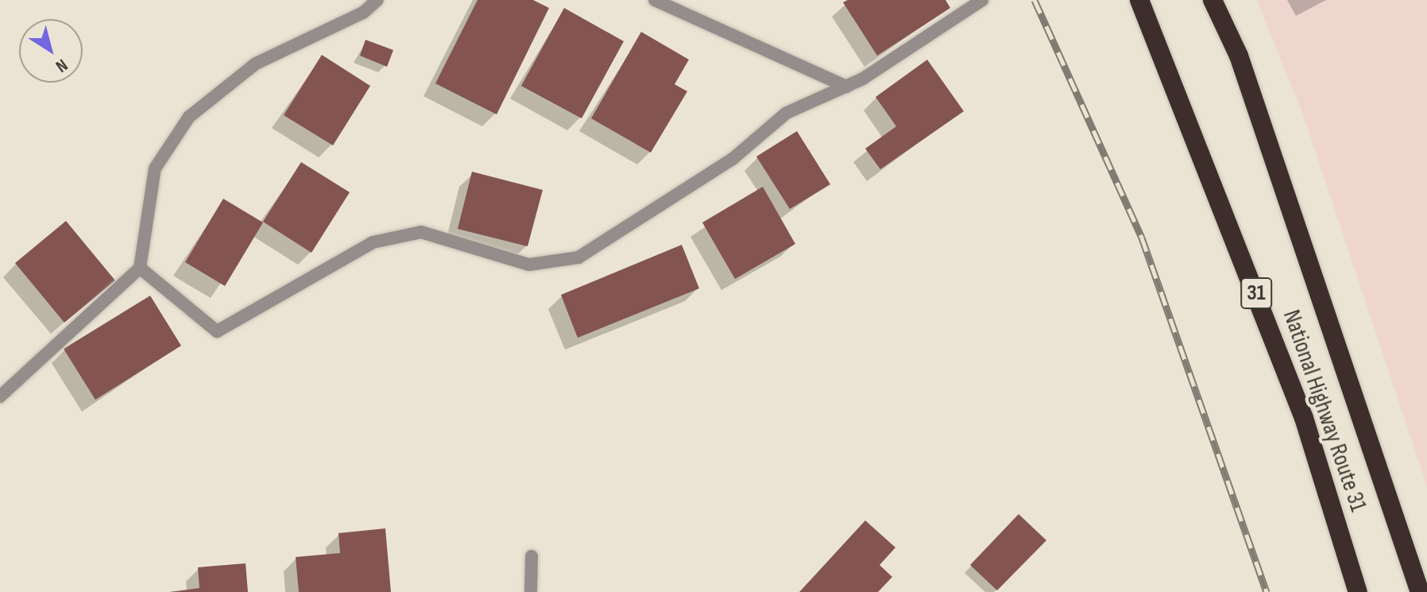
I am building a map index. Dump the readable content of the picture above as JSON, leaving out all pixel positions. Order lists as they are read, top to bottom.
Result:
{
  "streets": {
    "highway": ["31", "National Highway Route 31"]
  },
  "north": "bottom right"
}
